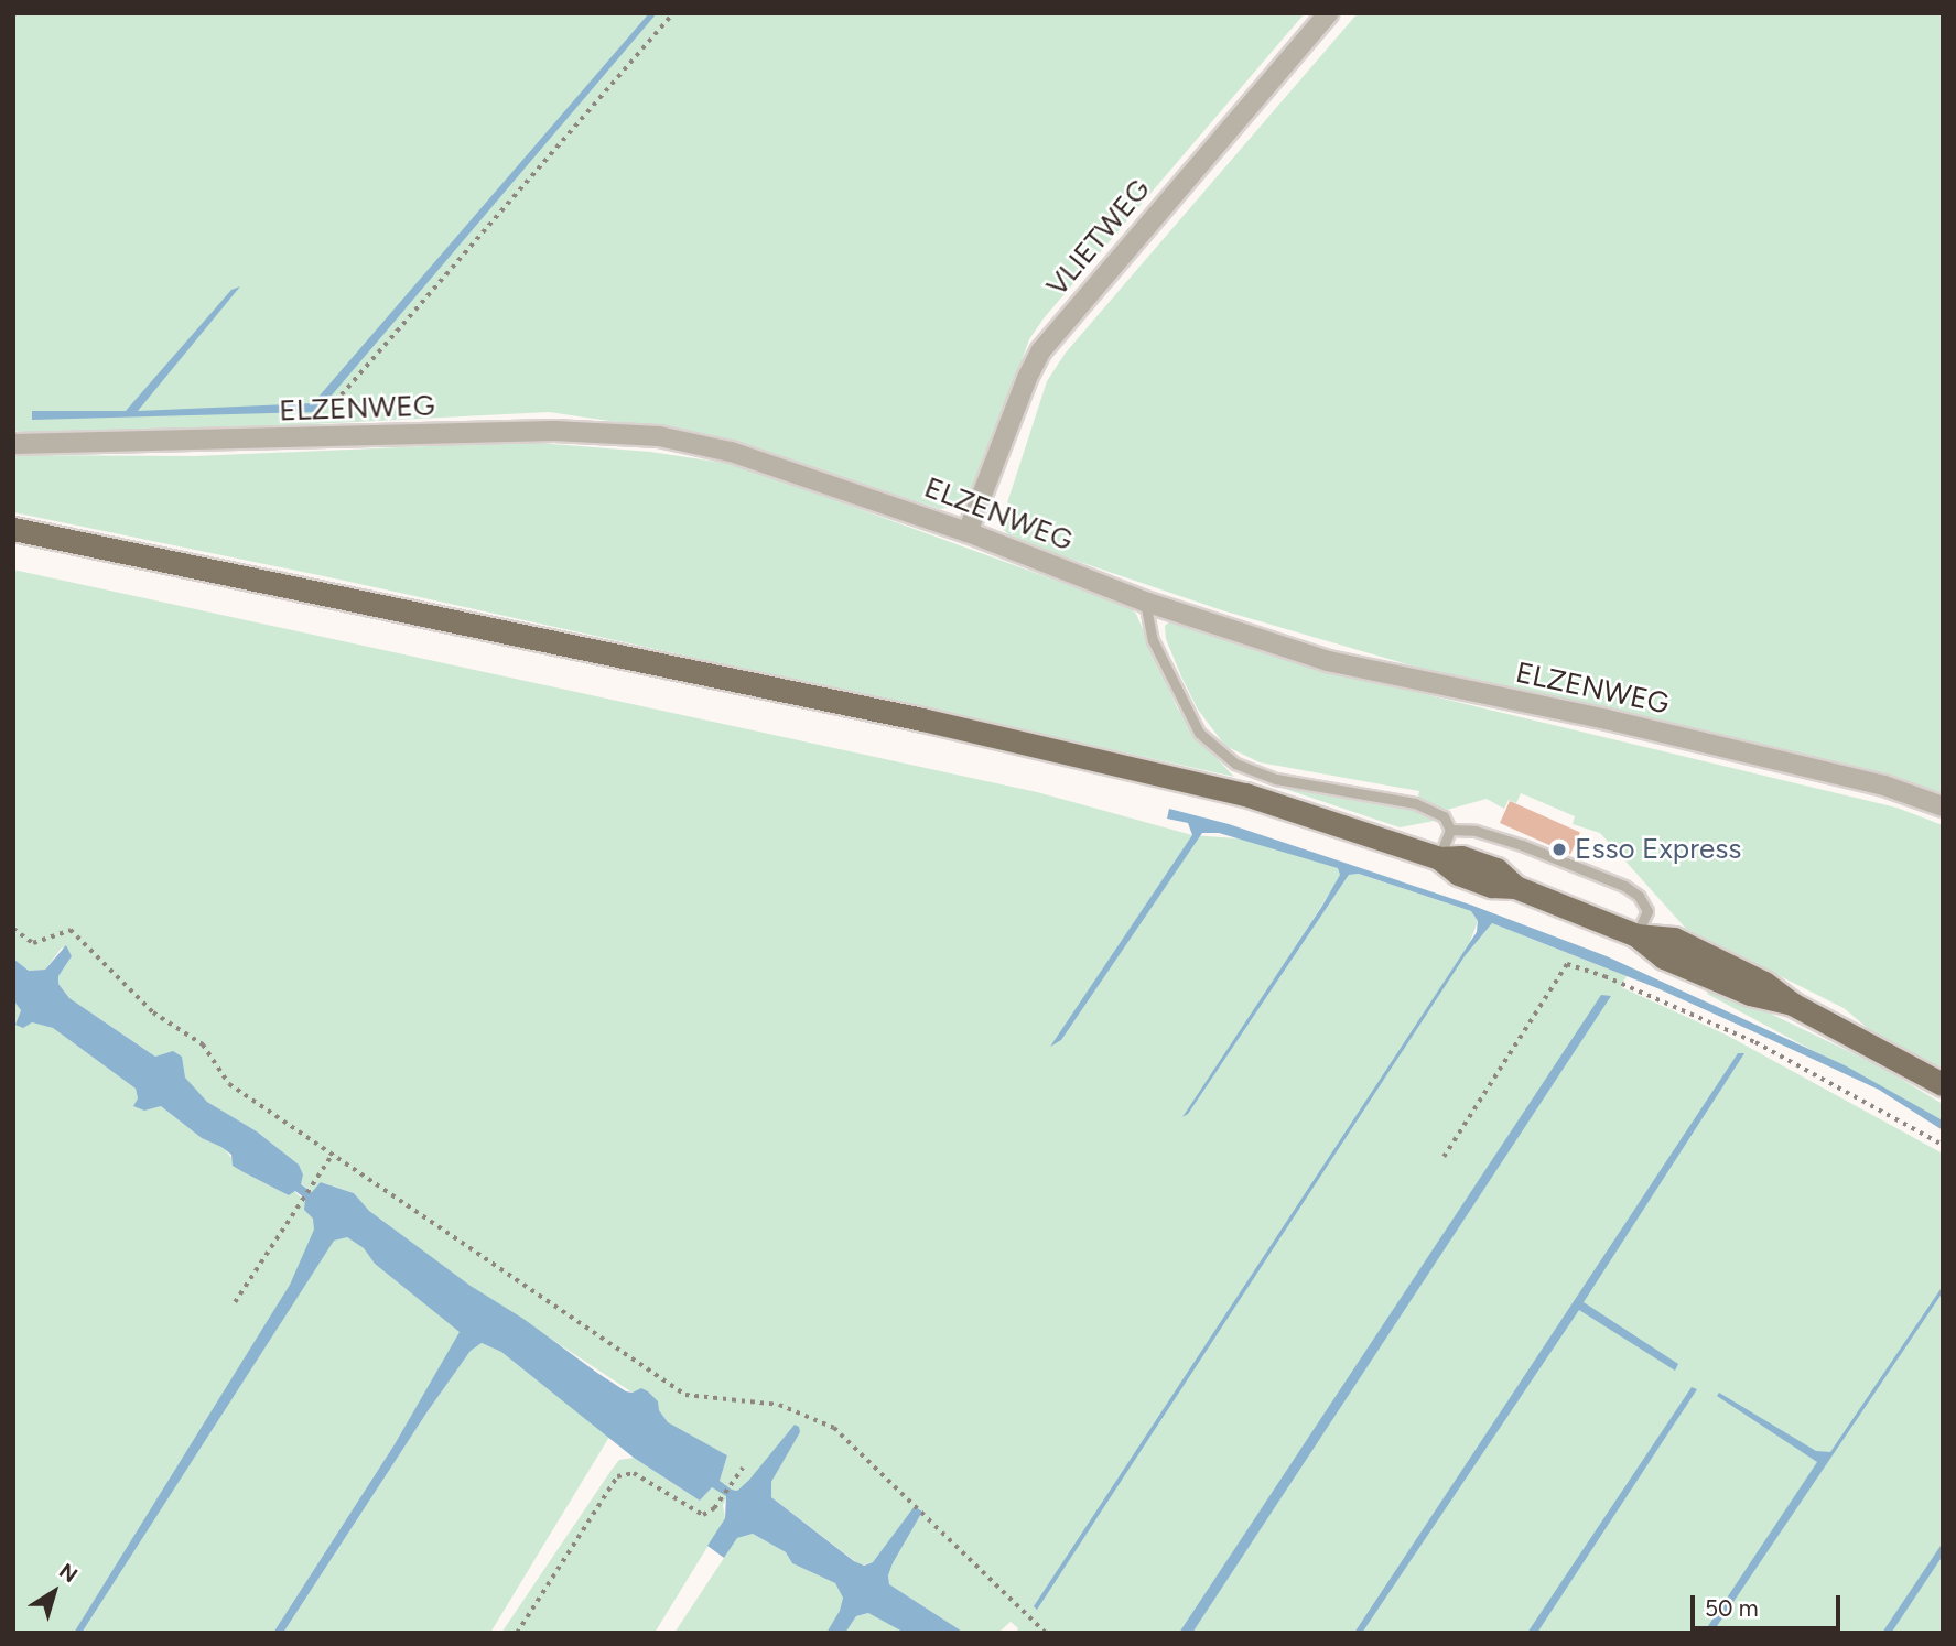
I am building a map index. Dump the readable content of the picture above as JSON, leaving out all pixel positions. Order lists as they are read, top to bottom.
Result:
{
  "streets": {
    "street": ["VLIETWEG", "ELZENWEG"]
  },
  "crossings": [
    ["VLIETWEG", "ELZENWEG"]
  ],
  "places": ["Esso Express"],
  "scale_bar": "50 m",
  "north": "top right"
}
